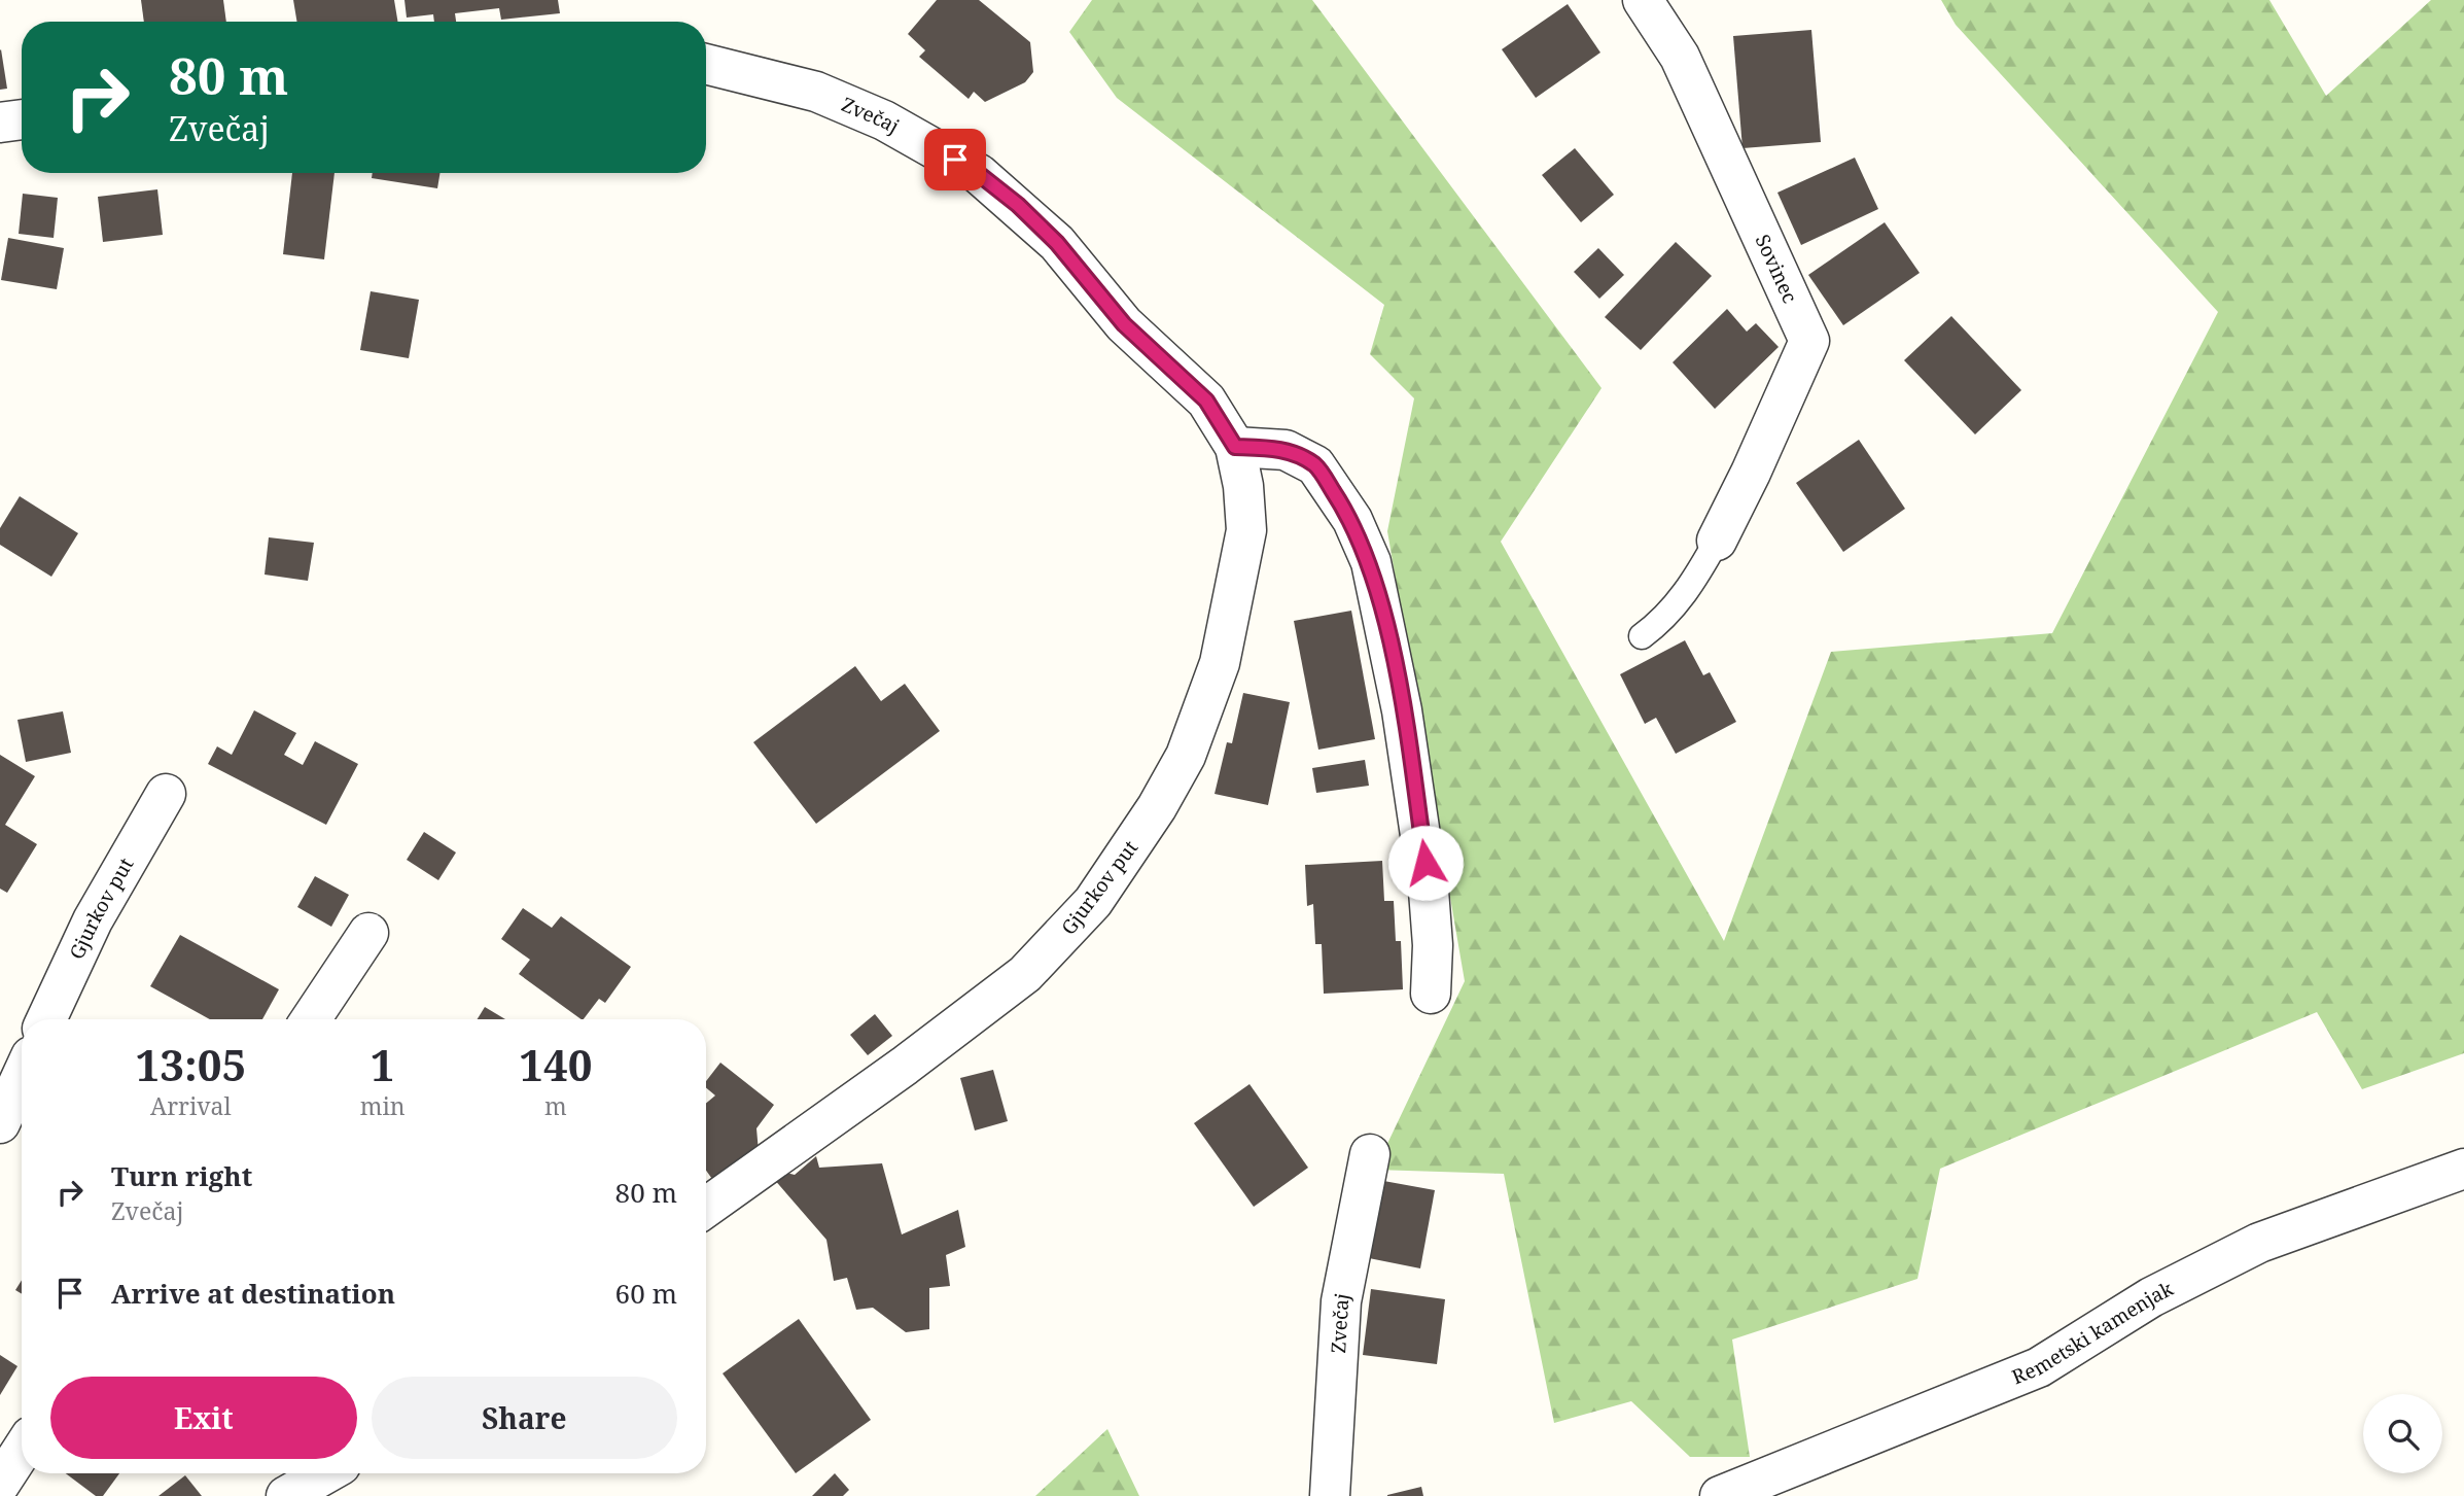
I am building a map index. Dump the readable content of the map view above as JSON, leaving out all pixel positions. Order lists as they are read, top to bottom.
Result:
{
  "streets": {
    "street": [
      "Zvečaj",
      "Sovinec",
      "Gjurkov put",
      "Remetski kamenjak"
    ]
  },
  "crossings": [
    ["Zvečaj", "Gjurkov put"]
  ],
  "page": {
    "turn": ["80 m", "Zvečaj"],
    "eta": [
      "13:05",
      "Arrival",
      "1",
      "min",
      "140",
      "m"
    ],
    "list": [
      {
        "name": "Turn right",
        "note": "Zvečaj",
        "value": "80 m"
      },
      {
        "name": "Arrive at destination",
        "value": "60 m"
      }
    ],
    "buttons": ["Exit", "Share"]
  }
}
